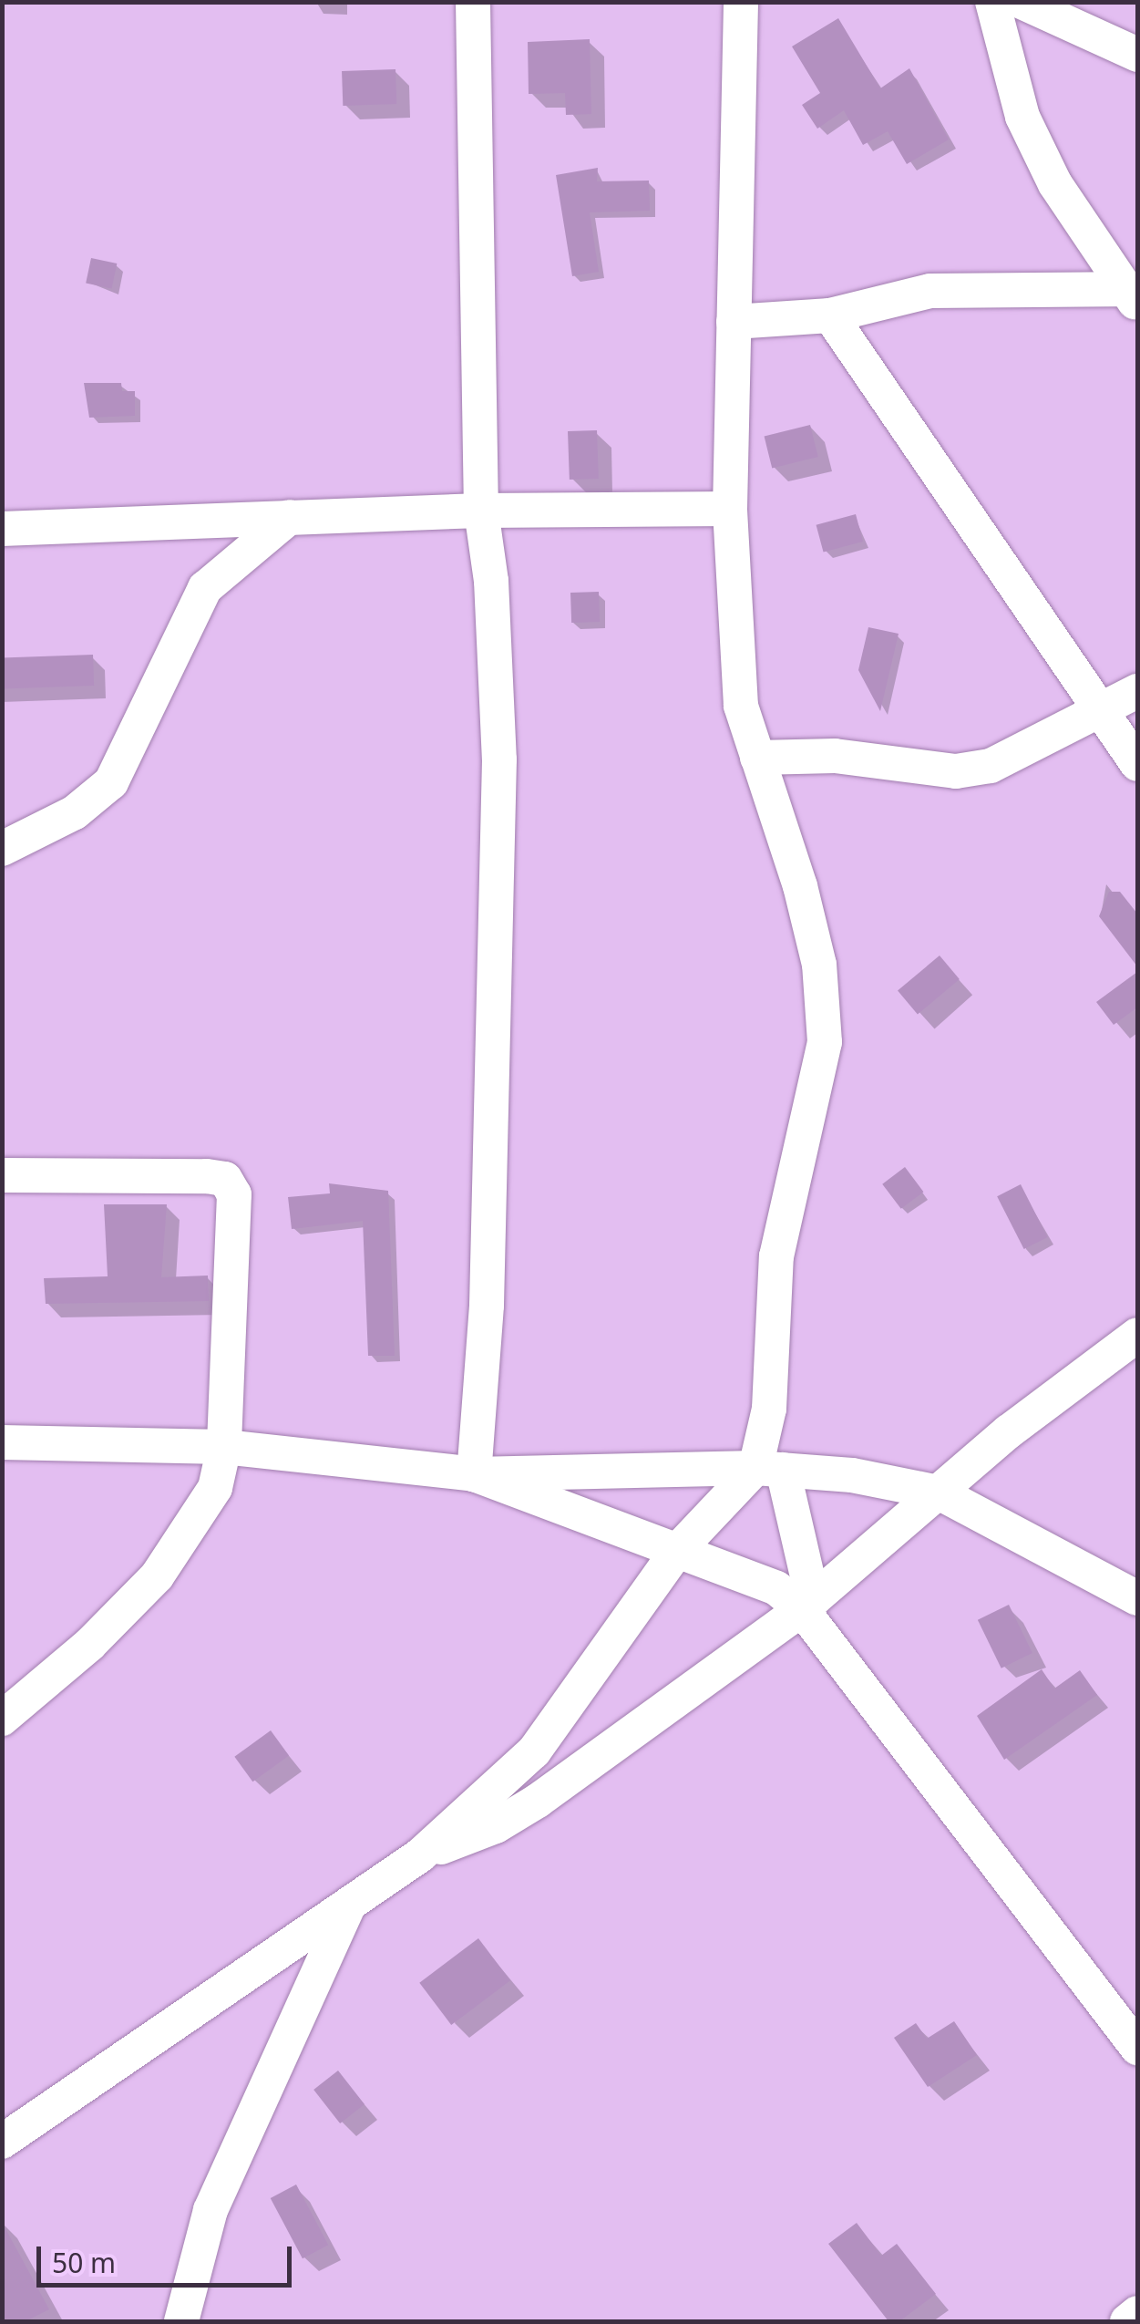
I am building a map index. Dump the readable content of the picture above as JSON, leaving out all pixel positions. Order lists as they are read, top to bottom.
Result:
{
  "scale_bar": "50 m"
}
